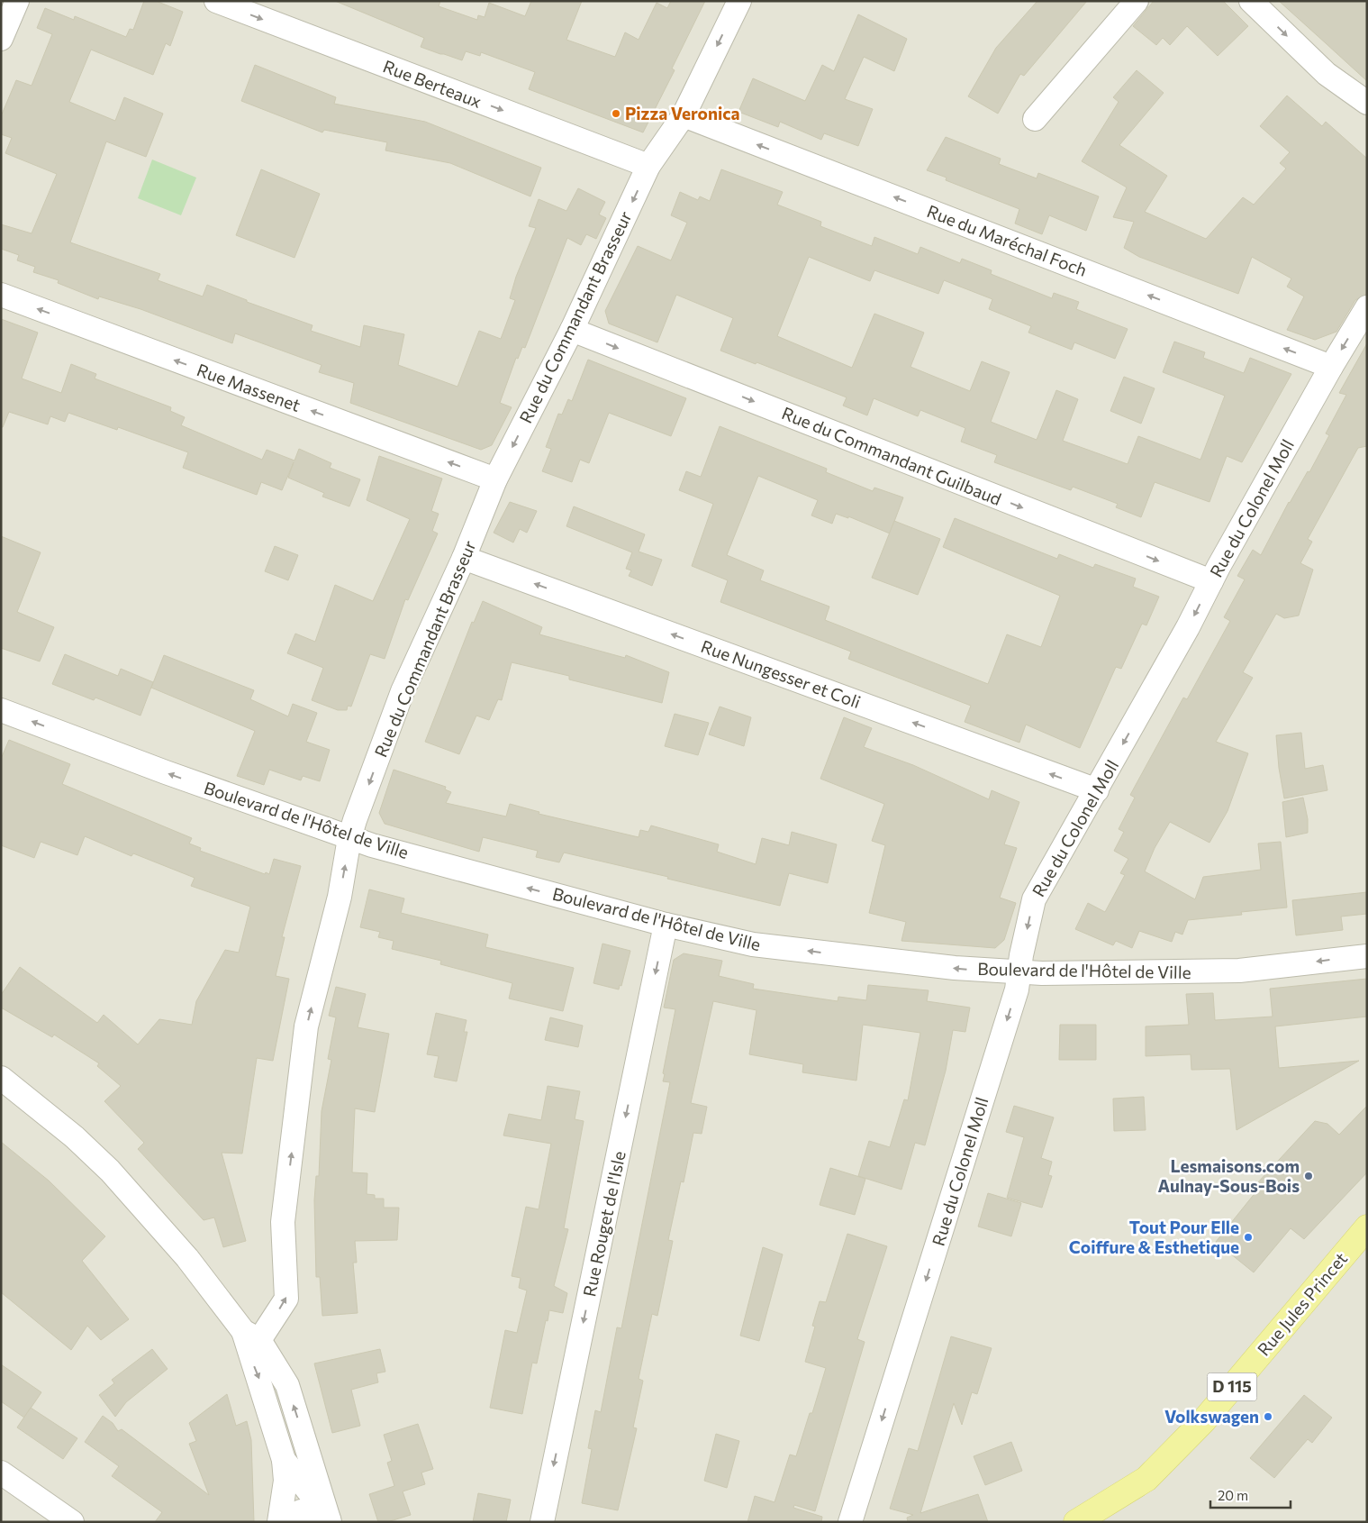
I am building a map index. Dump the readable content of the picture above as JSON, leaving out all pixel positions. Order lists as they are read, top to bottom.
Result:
{
  "streets": {
    "main road": ["Rue Jules Princet", "D 115"],
    "street": [
      "Rue Berteaux",
      "Rue du Maréchal Foch",
      "Rue du Commandant Brasseur",
      "Rue Massenet",
      "Rue du Commandant Guilbaud",
      "Rue du Colonel Moll",
      "Rue Nungesser et Coli",
      "Boulevard de l'Hôtel de Ville",
      "Rue Rouget de l'Isle"
    ]
  },
  "crossings": [
    ["Rue Berteaux", "Rue du Commandant Brasseur"],
    ["Rue du Maréchal Foch", "Rue du Commandant Brasseur"],
    ["Rue du Maréchal Foch", "Rue du Colonel Moll"],
    ["Rue du Commandant Brasseur", "Rue Massenet"],
    ["Rue du Commandant Brasseur", "Rue du Commandant Guilbaud"],
    ["Rue du Commandant Brasseur", "Rue Nungesser et Coli"],
    ["Rue du Commandant Brasseur", "Boulevard de l'Hôtel de Ville"],
    ["Rue du Commandant Guilbaud", "Rue du Colonel Moll"],
    ["Rue du Colonel Moll", "Rue Nungesser et Coli"],
    ["Rue du Colonel Moll", "Boulevard de l'Hôtel de Ville"],
    ["Boulevard de l'Hôtel de Ville", "Rue Rouget de l'Isle"]
  ],
  "one_way": [
    "Rue Berteaux",
    "Rue du Maréchal Foch",
    "Rue Massenet",
    "Rue du Commandant Guilbaud",
    "Rue du Colonel Moll",
    "Rue Nungesser et Coli",
    "Boulevard de l'Hôtel de Ville",
    "Rue Rouget de l'Isle"
  ],
  "places": [
    "Pizza Veronica",
    "Lesmaisons.com Aulnay-Sous-Bois",
    "Tout Pour Elle Coiffure & Esthetique",
    "Volkswagen"
  ],
  "scale_bar": "20 m"
}
